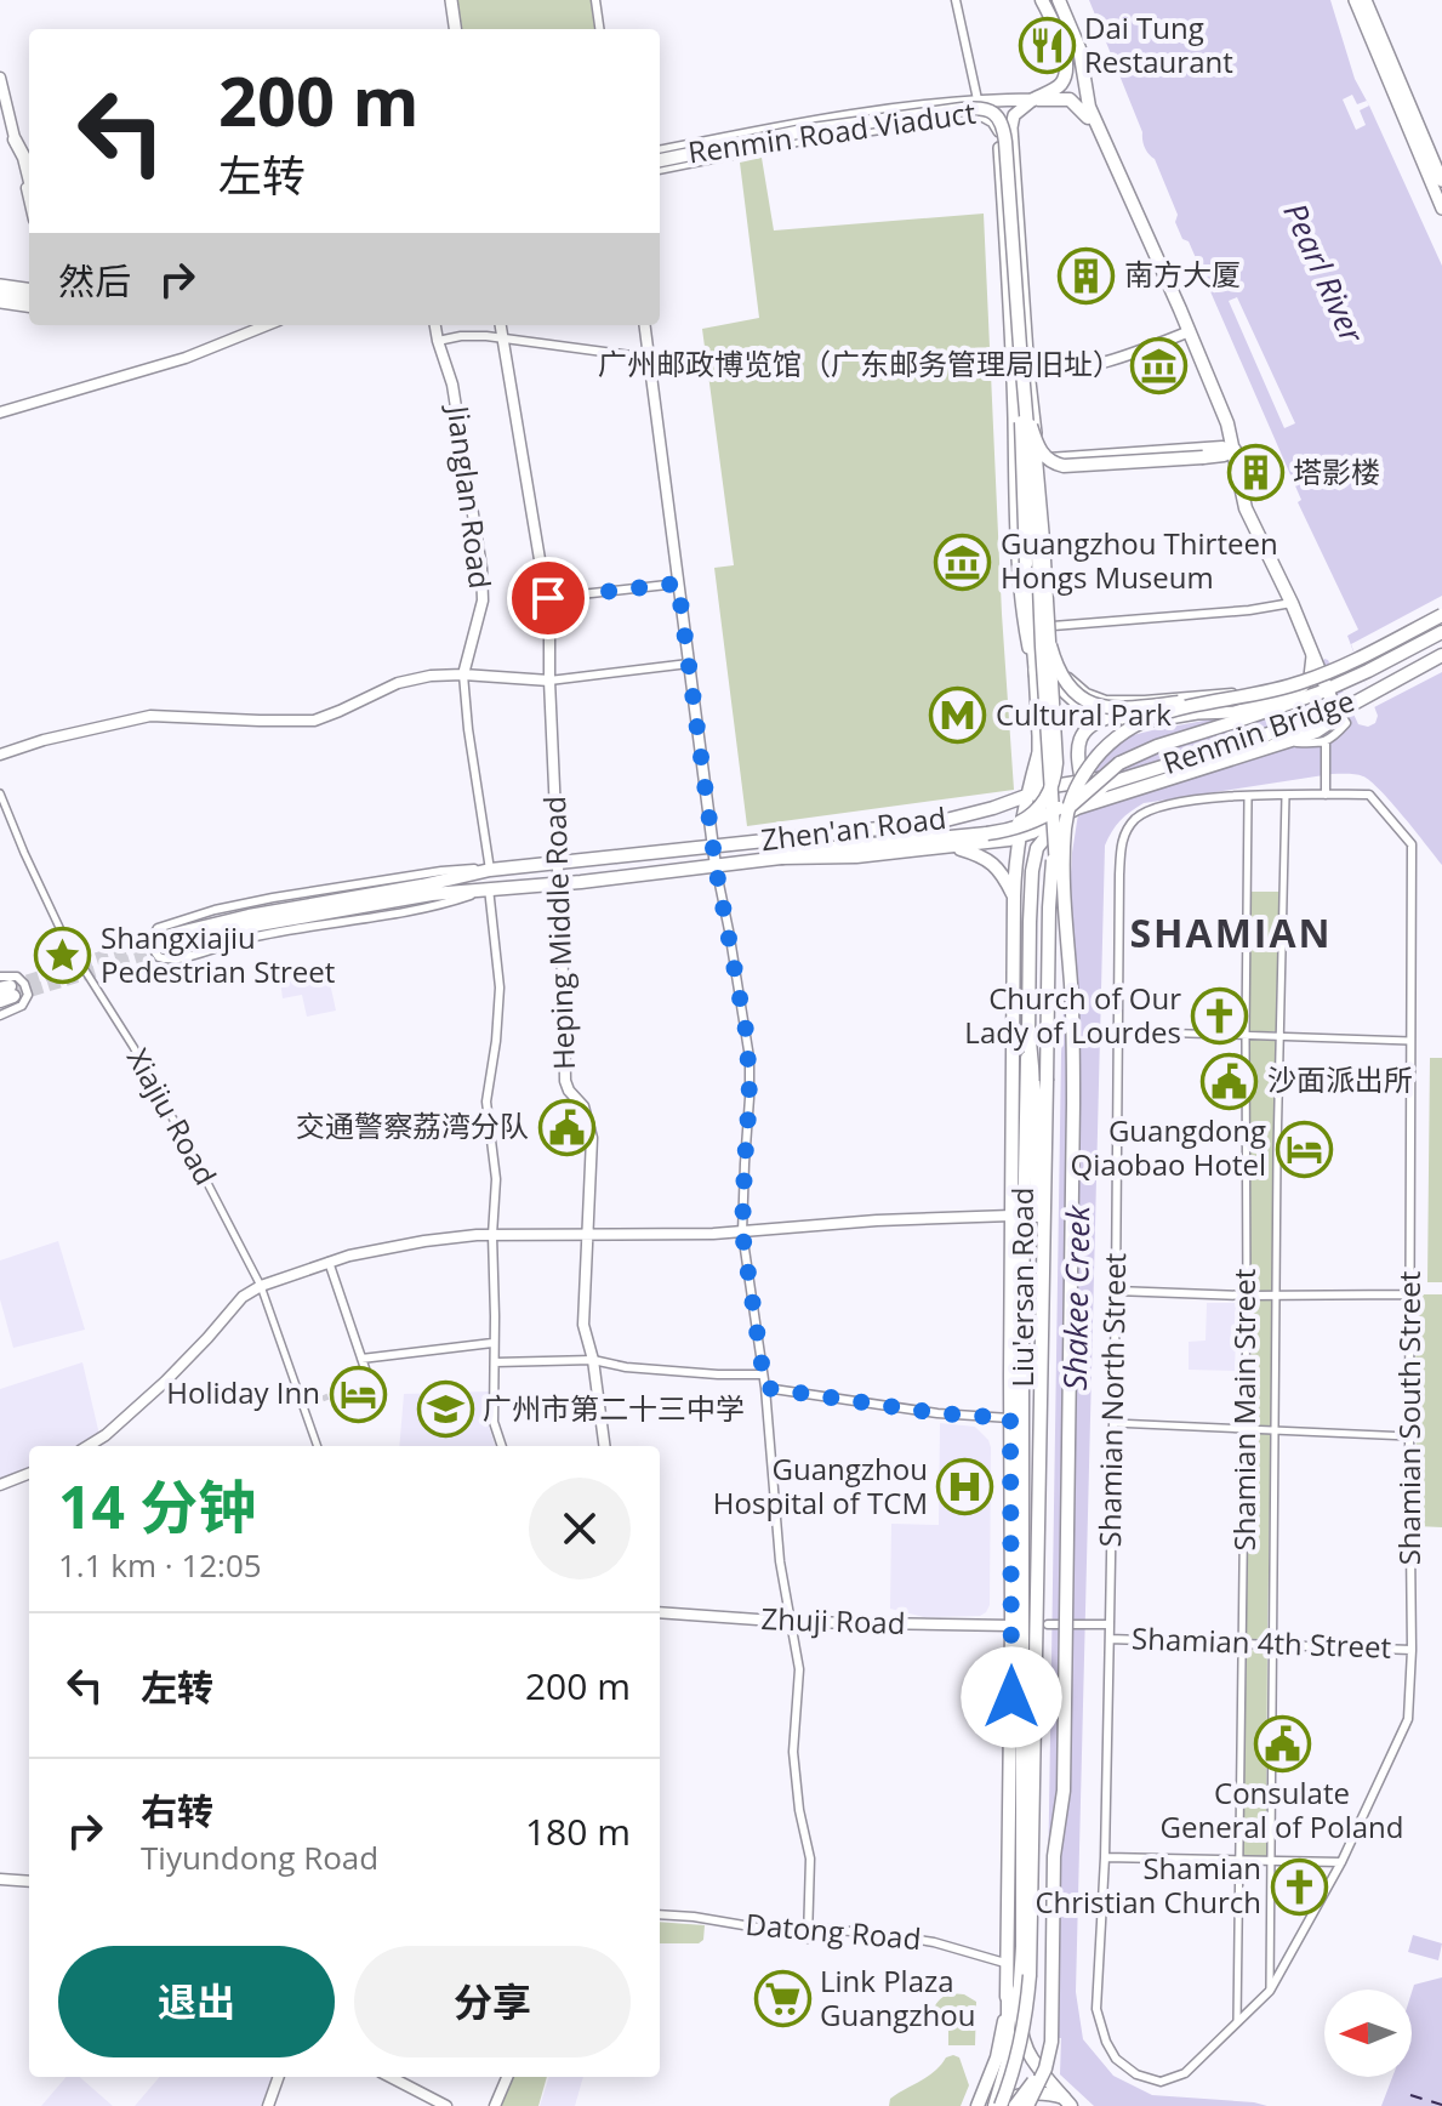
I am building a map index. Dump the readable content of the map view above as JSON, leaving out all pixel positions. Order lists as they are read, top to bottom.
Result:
{
  "streets": {
    "main road": [
      "Renmin Road Viaduct",
      "Renmin Bridge",
      "Zhen'an Road",
      "Liu'ersan Road"
    ],
    "street": [
      "Jianglan Road",
      "Heping Middle Road",
      "Xiajiu Road",
      "Shamian North Street",
      "Shamian Main Street",
      "Shamian South Street",
      "Zhuji Road",
      "Shamian 4th Street",
      "Datong Road"
    ]
  },
  "crossings": [
    ["Renmin Bridge", "Zhen'an Road"],
    ["Renmin Bridge", "Liu'ersan Road"],
    ["Zhen'an Road", "Heping Middle Road"],
    ["Zhen'an Road", "Liu'ersan Road"],
    ["Liu'ersan Road", "Zhuji Road"],
    ["Liu'ersan Road", "Datong Road"],
    ["Shamian North Street", "Shamian South Street"],
    ["Shamian North Street", "Shamian 4th Street"],
    ["Shamian Main Street", "Shamian South Street"],
    ["Shamian Main Street", "Shamian 4th Street"],
    ["Shamian South Street", "Shamian 4th Street"]
  ],
  "districts": ["SHAMIAN"],
  "water": ["Pearl River", "Shakee Creek"],
  "places": {
    "restaurant": ["Dai Tung Restaurant"],
    "building": ["南方大厦", "塔影楼"],
    "museum": ["广州邮政博览馆（广东邮务管理局旧址）", "Guangzhou Thirteen Hongs Museum"],
    "metro station": ["Cultural Park"],
    "place": ["Shangxiajiu Pedestrian Street"],
    "church": ["Church of Our Lady of Lourdes", "Shamian Christian Church"],
    "public building": ["沙面派出所", "交通警察荔湾分队", "Consulate General of Poland"],
    "hotel": ["Guangdong Qiaobao Hotel", "Holiday Inn"],
    "school or university": ["广州市第二十三中学"],
    "hospital": ["Guangzhou Hospital of TCM"],
    "supermarket": ["Link Plaza Guangzhou"]
  },
  "north": "left",
  "page": {
    "turn": ["200 m", "左转"],
    "then": "然后",
    "heading": ["14 分钟", "1.1 km · 12:05"],
    "list": [
      {
        "name": "左转",
        "value": "200 m"
      },
      {
        "name": "右转",
        "note": "Tiyundong Road",
        "value": "180 m"
      }
    ],
    "buttons": ["退出", "分享"]
  }
}
